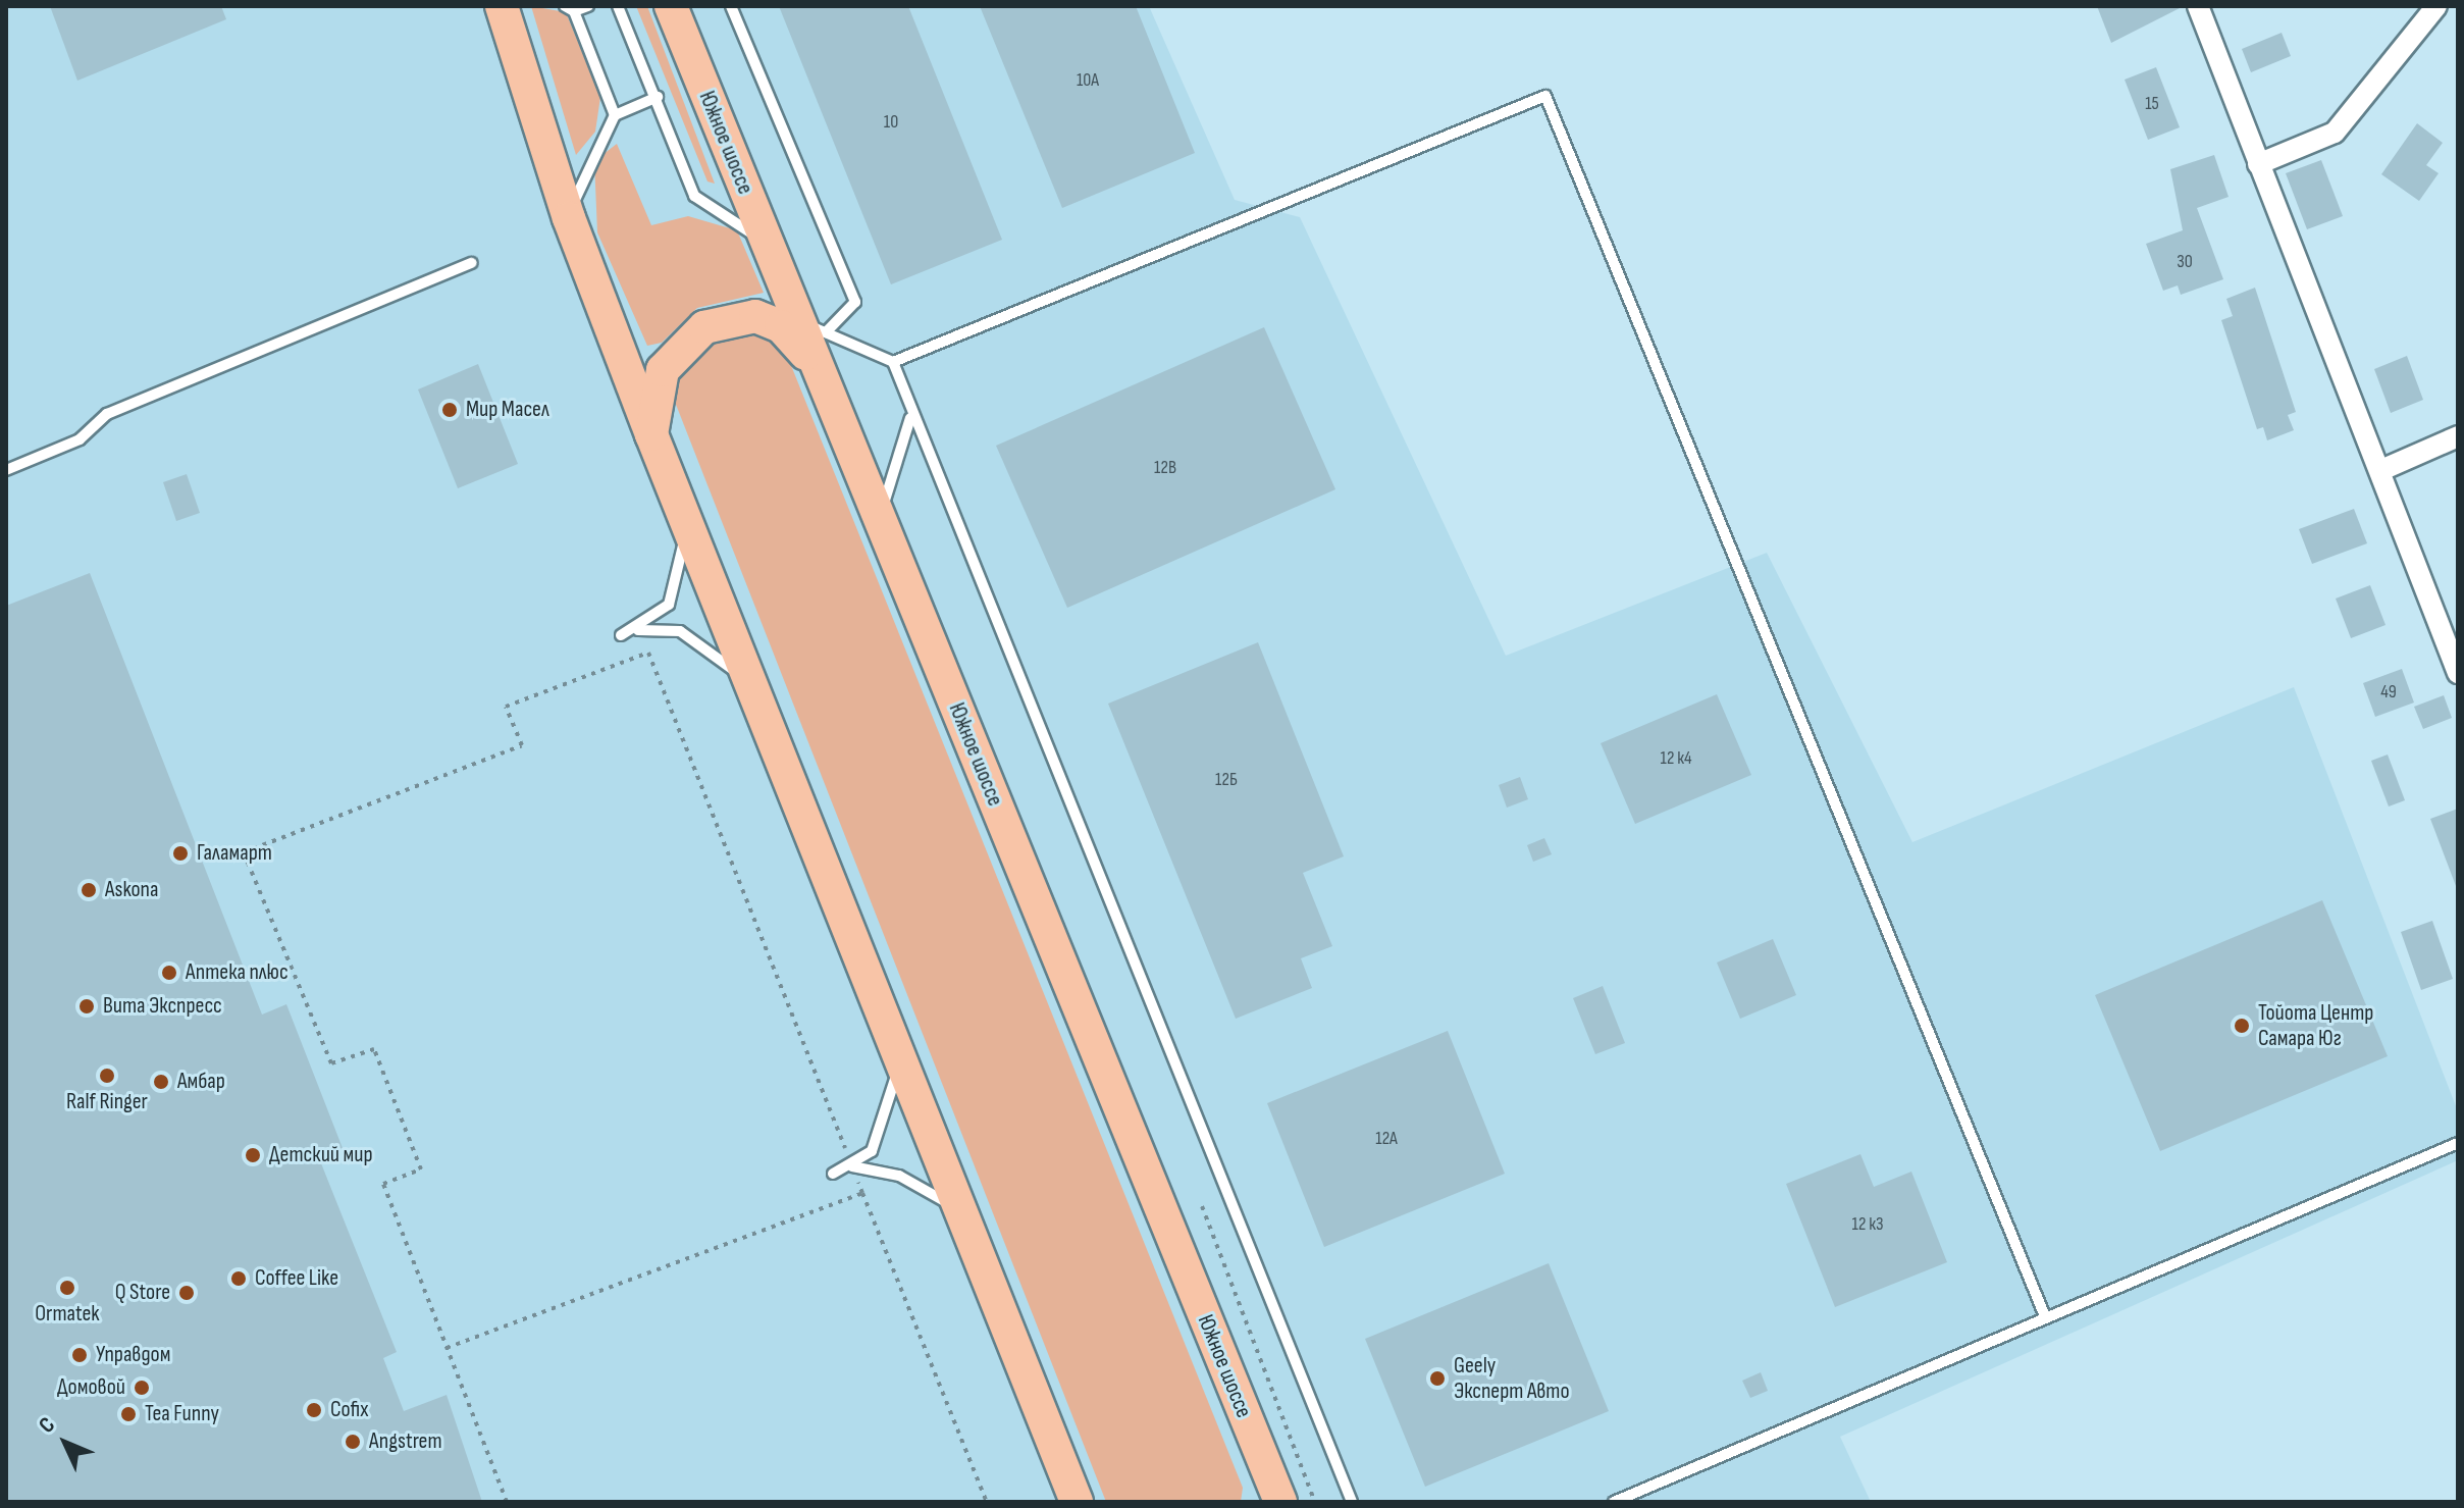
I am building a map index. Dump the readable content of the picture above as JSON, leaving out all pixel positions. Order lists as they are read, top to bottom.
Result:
{
  "streets": {
    "main road": ["Южное шоссе"]
  },
  "places": [
    "Мир Масел",
    "Галамарт",
    "Askona",
    "Аптека плюс",
    "Вита Экспресс",
    "Тойота Центр Самара Юг",
    "Ralf Ringer",
    "Амбар",
    "Детский мир",
    "Coffee Like",
    "Ormatek",
    "Q Store",
    "Управдом",
    "Geely Эксперт Авто",
    "Домовой",
    "Cofix",
    "Tea Funny",
    "Angstrem"
  ],
  "house_numbers": [
    "10А",
    "15",
    "10",
    "30",
    "12В",
    "49",
    "12 к4",
    "12Б",
    "12А",
    "12 к3"
  ],
  "north": "top left"
}
